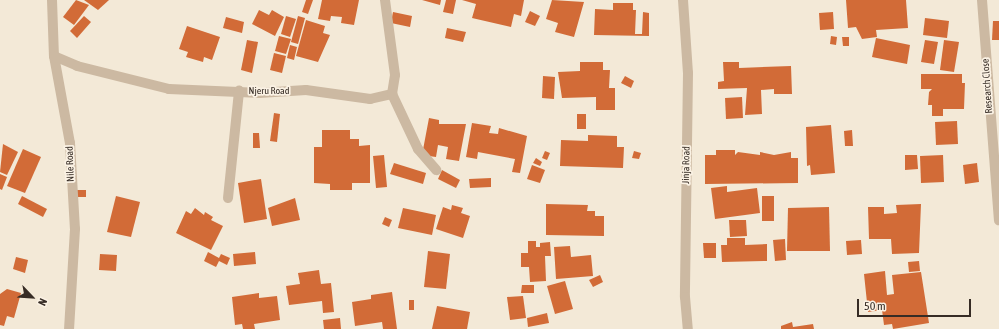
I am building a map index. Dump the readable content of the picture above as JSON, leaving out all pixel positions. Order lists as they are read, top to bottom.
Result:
{
  "streets": {
    "street": [
      "Research Close",
      "Njeru Road",
      "Nile Road",
      "Jinja Road"
    ]
  },
  "crossings": [
    ["Njeru Road", "Nile Road"]
  ],
  "scale_bar": "50 m",
  "north": "bottom right"
}
